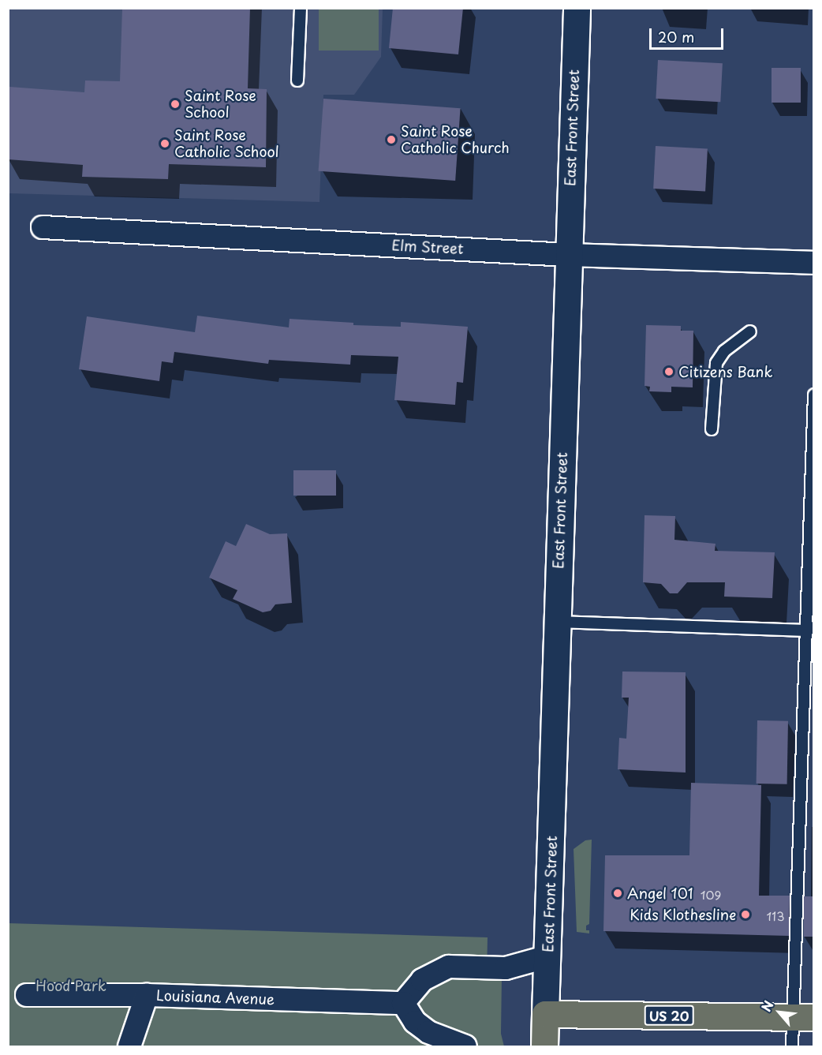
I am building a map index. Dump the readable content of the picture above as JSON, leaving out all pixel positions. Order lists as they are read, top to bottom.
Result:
{
  "streets": {
    "main road": ["East Front Street", "US 20"],
    "street": ["Elm Street", "Louisiana Avenue"]
  },
  "crossings": [
    ["East Front Street", "Elm Street"],
    ["East Front Street", "US 20"]
  ],
  "parks": ["Hood Park"],
  "places": [
    "Saint Rose School",
    "Saint Rose Catholic Church",
    "Saint Rose Catholic School",
    "Citizens Bank",
    "Angel 101",
    "Kids Klothesline"
  ],
  "house_numbers": ["109", "113"],
  "scale_bar": "20 m",
  "north": "top left"
}
